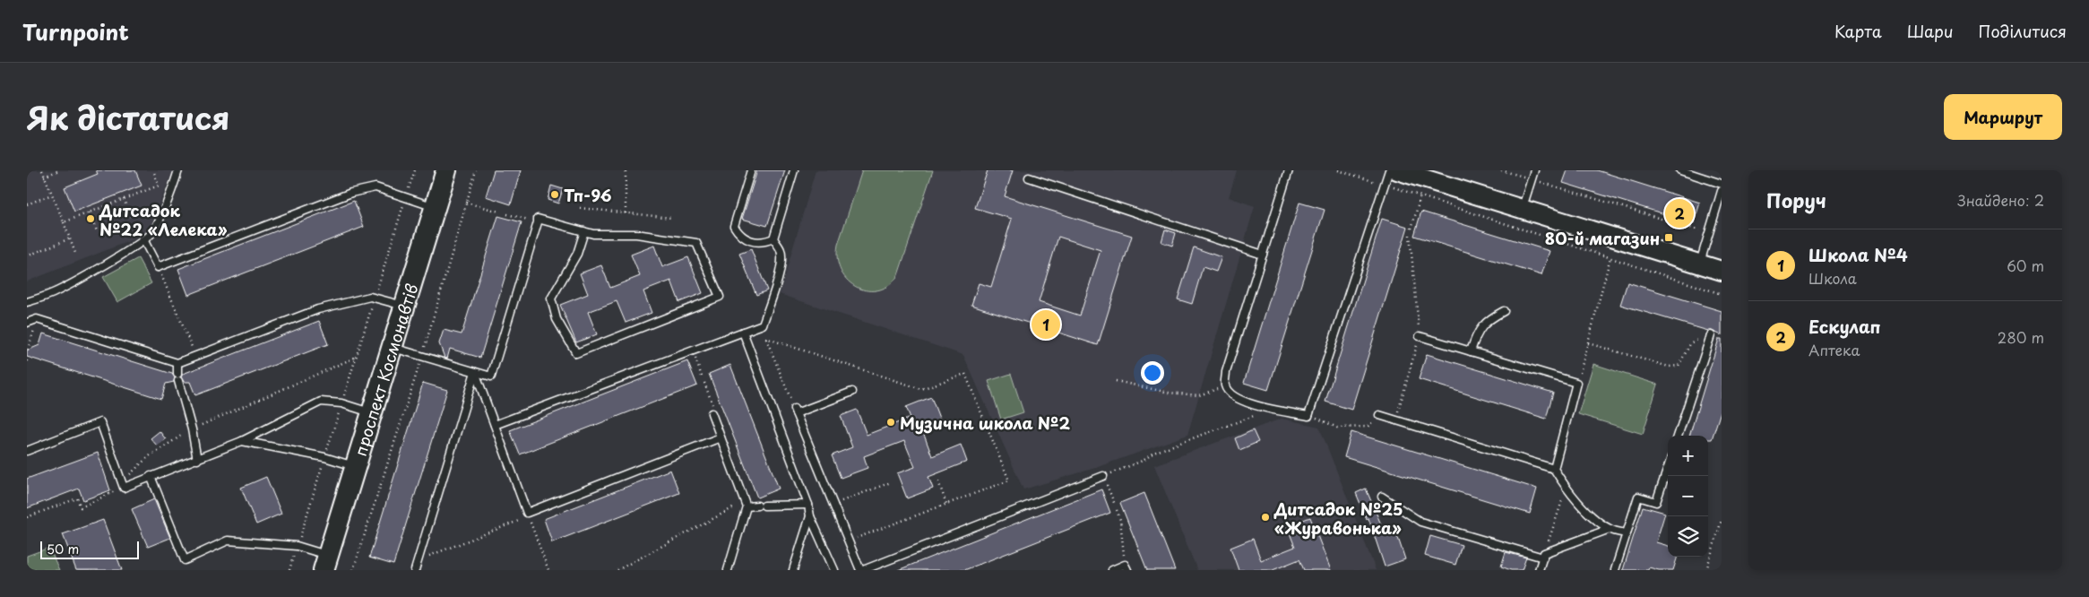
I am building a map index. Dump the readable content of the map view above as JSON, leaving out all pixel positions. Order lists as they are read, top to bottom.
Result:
{
  "streets": {
    "main road": ["проспект Космонавтів"]
  },
  "places": {
    "other": [
      "Тп-96",
      "Дитсадок №22 «Лелека»",
      "Музична школа №2",
      "Дитсадок №25 «Журавонька»"
    ],
    "transit": ["80-й магазин"]
  },
  "scale_bar": "50 m",
  "page": {
    "header": "Turnpoint",
    "nav": ["Карта", "Шари", "Поділитися"],
    "title": "Як дістатися",
    "buttons": "Маршрут",
    "heading": ["Поруч", "Знайдено: 2"],
    "pins": ["2", "1"],
    "list": [
      {
        "mark": "1",
        "name": "Школа №4",
        "note": "Школа",
        "value": "60 m"
      },
      {
        "mark": "2",
        "name": "Ескулап",
        "note": "Аптека",
        "value": "280 m"
      }
    ],
    "map_buttons": ["+", "−"],
    "scale": "50 m"
  }
}
